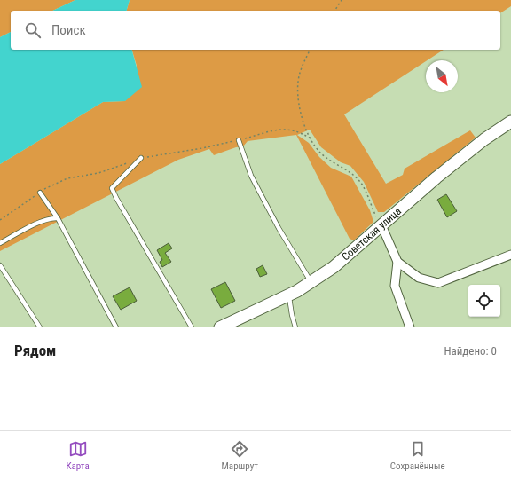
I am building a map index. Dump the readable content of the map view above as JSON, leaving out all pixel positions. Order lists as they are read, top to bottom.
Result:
{
  "streets": {
    "street": ["Советская улица"]
  },
  "north": "bottom right",
  "page": {
    "search": "Поиск",
    "heading": ["Рядом", "Найдено: 0"],
    "nav": ["Карта", "Маршрут", "Сохранённые"]
  }
}
